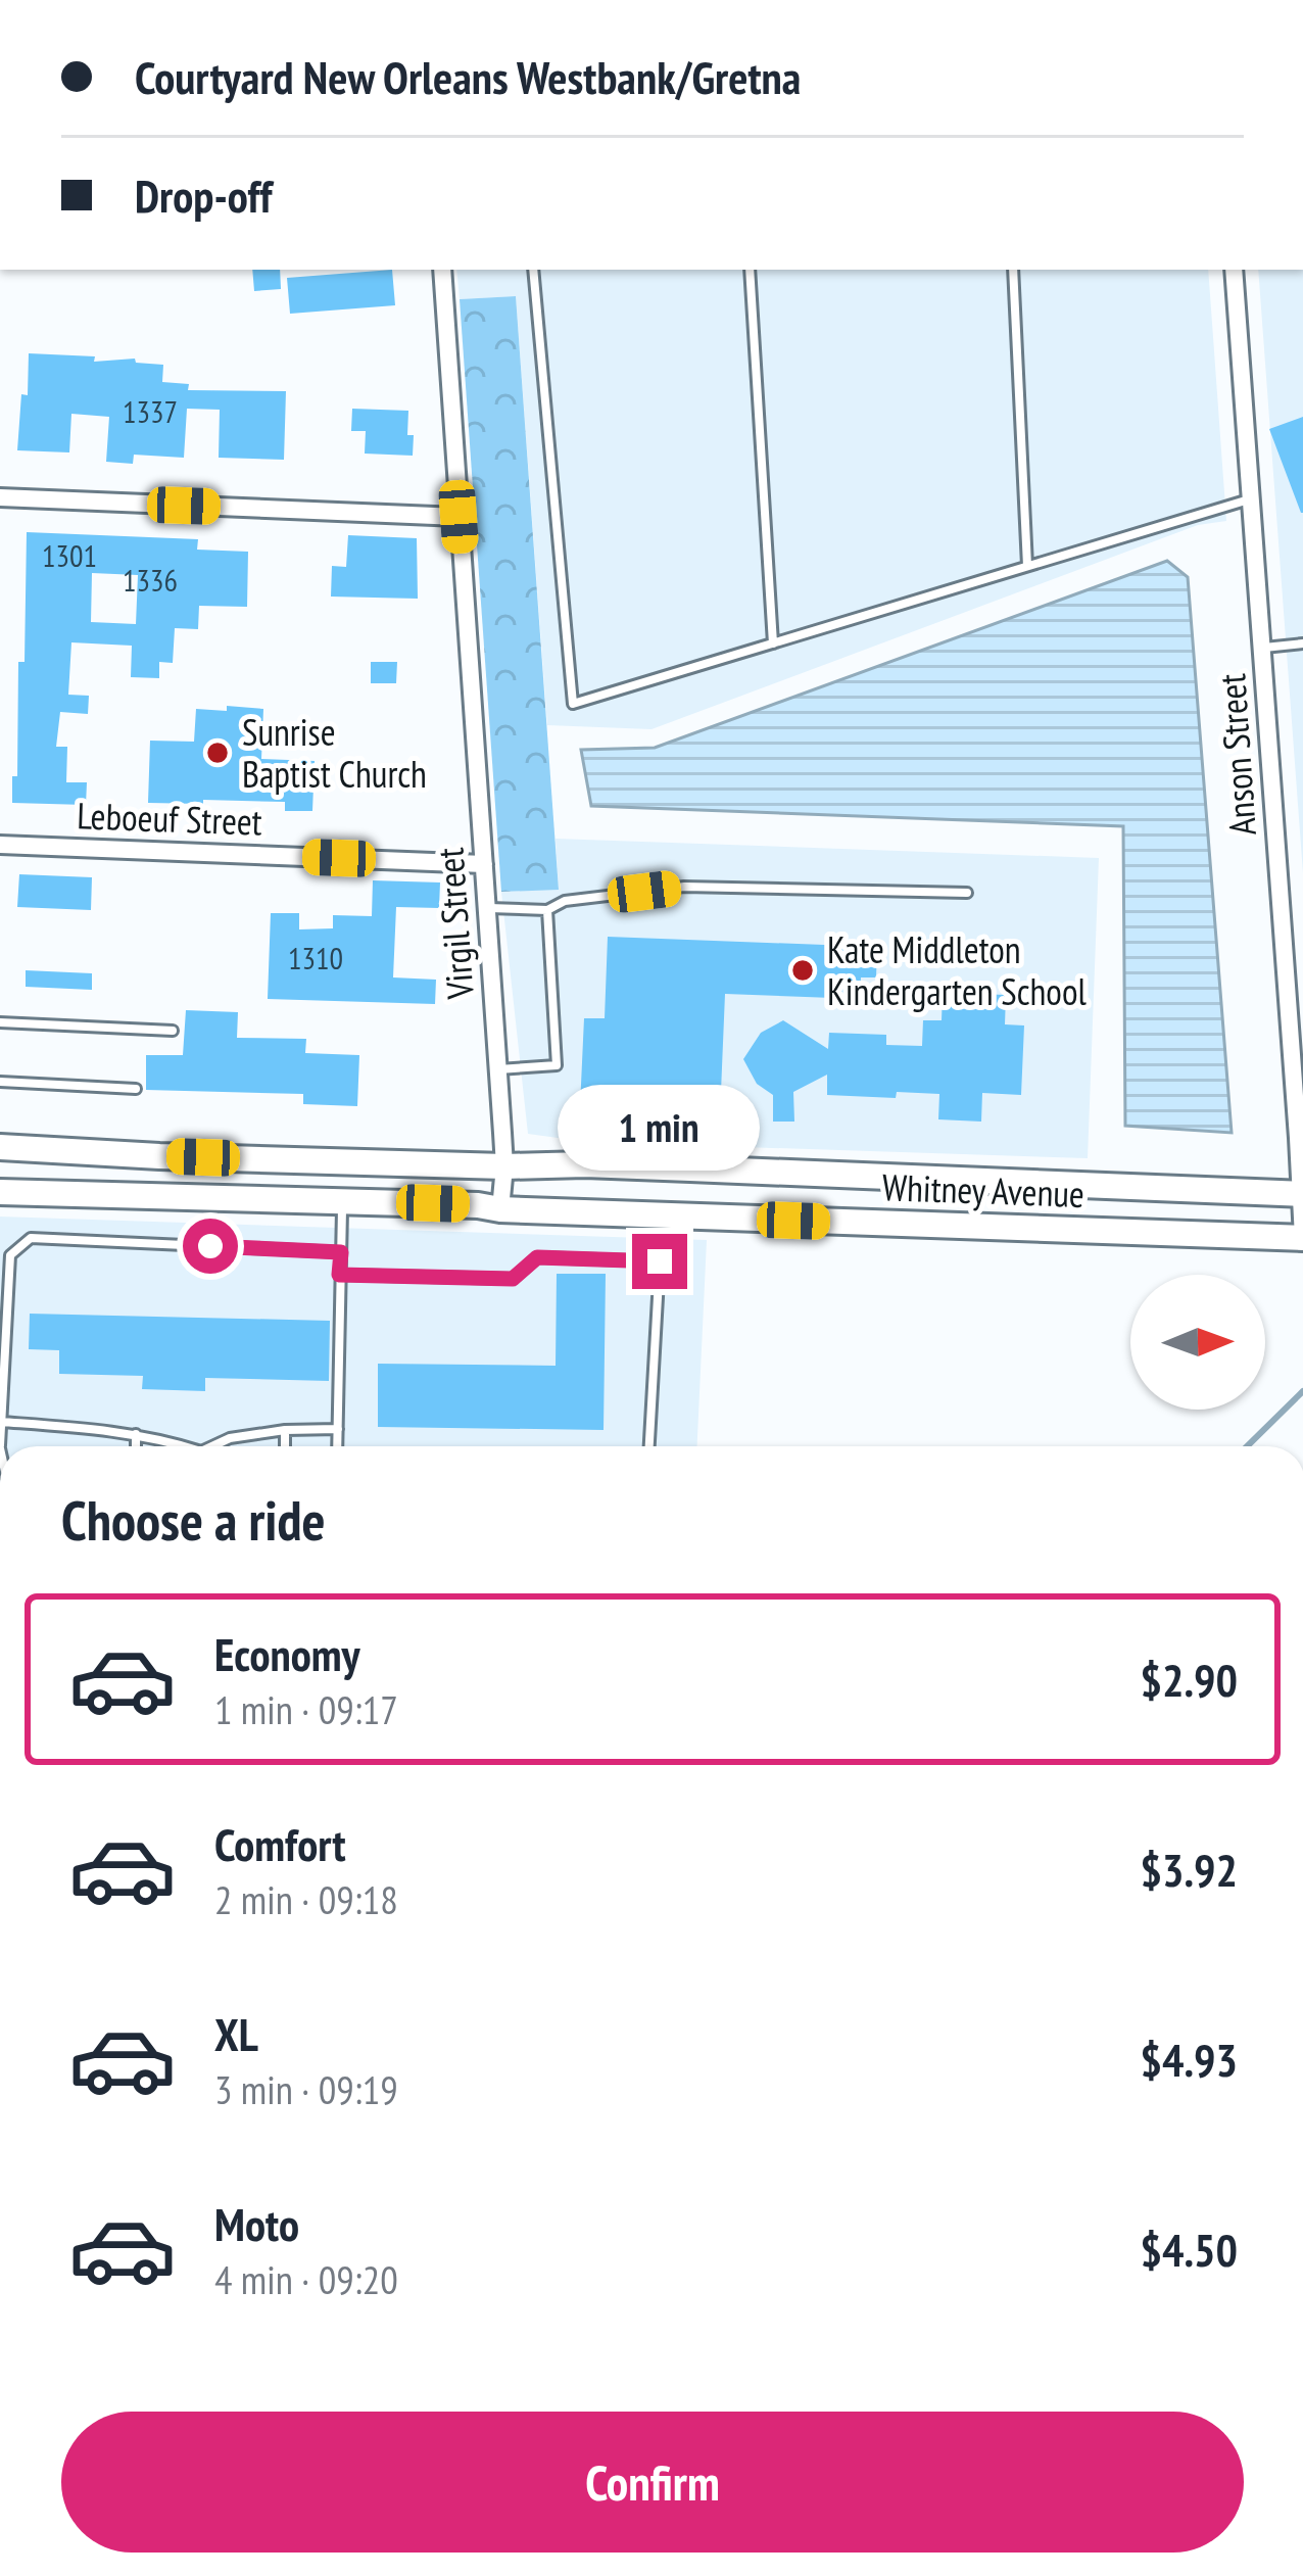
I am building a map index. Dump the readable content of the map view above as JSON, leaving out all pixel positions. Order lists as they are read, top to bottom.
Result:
{
  "streets": {
    "street": [
      "Anson Street",
      "Leboeuf Street",
      "Virgil Street",
      "Whitney Avenue"
    ]
  },
  "crossings": [
    ["Anson Street", "Whitney Avenue"],
    ["Leboeuf Street", "Virgil Street"],
    ["Virgil Street", "Whitney Avenue"]
  ],
  "places": ["Sunrise Baptist Church", "Kate Middleton Kindergarten School"],
  "house_numbers": [
    "1337",
    "1301",
    "1336",
    "1310"
  ],
  "north": "right",
  "page": {
    "banner": ["Courtyard New Orleans Westbank/Gretna", "Drop-off"],
    "bubble": "1 min",
    "heading": "Choose a ride",
    "list": [
      {
        "name": "Economy",
        "note": "1 min · 09:17",
        "value": "$2.90"
      },
      {
        "name": "Comfort",
        "note": "2 min · 09:18",
        "value": "$3.92"
      },
      {
        "name": "XL",
        "note": "3 min · 09:19",
        "value": "$4.93"
      },
      {
        "name": "Moto",
        "note": "4 min · 09:20",
        "value": "$4.50"
      }
    ],
    "buttons": "Confirm"
  }
}
